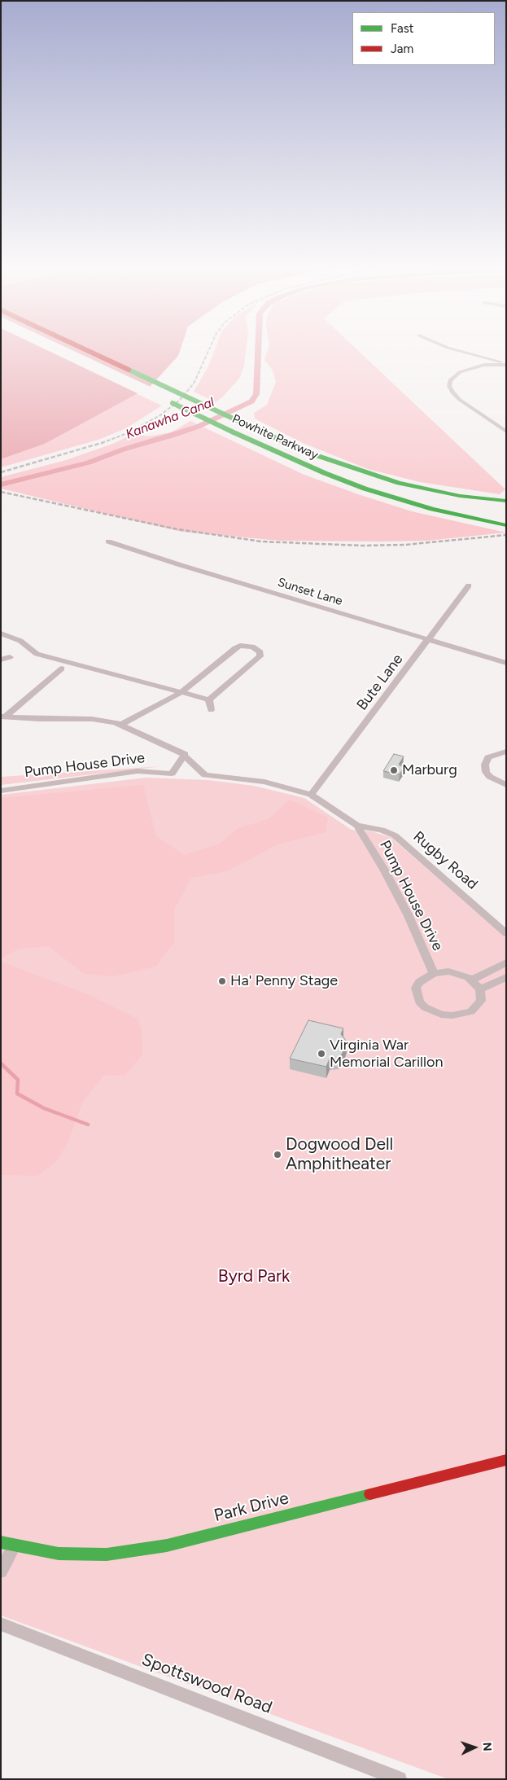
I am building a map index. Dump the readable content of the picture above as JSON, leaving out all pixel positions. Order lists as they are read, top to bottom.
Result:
{
  "streets": {
    "main road": ["Powhite Parkway", "Park Drive"],
    "street": [
      "Sunset Lane",
      "Bute Lane",
      "Pump House Drive",
      "Rugby Road",
      "Spottswood Road"
    ]
  },
  "crossings": [
    ["Sunset Lane", "Bute Lane"],
    ["Bute Lane", "Pump House Drive"],
    ["Pump House Drive", "Rugby Road"]
  ],
  "water": ["Kanawha Canal"],
  "parks": ["Byrd Park"],
  "places": [
    "Marburg",
    "Ha' Penny Stage",
    "Virginia War Memorial Carillon",
    "Dogwood Dell Amphitheater"
  ],
  "legend": ["Fast", "Jam"],
  "north": "right"
}
